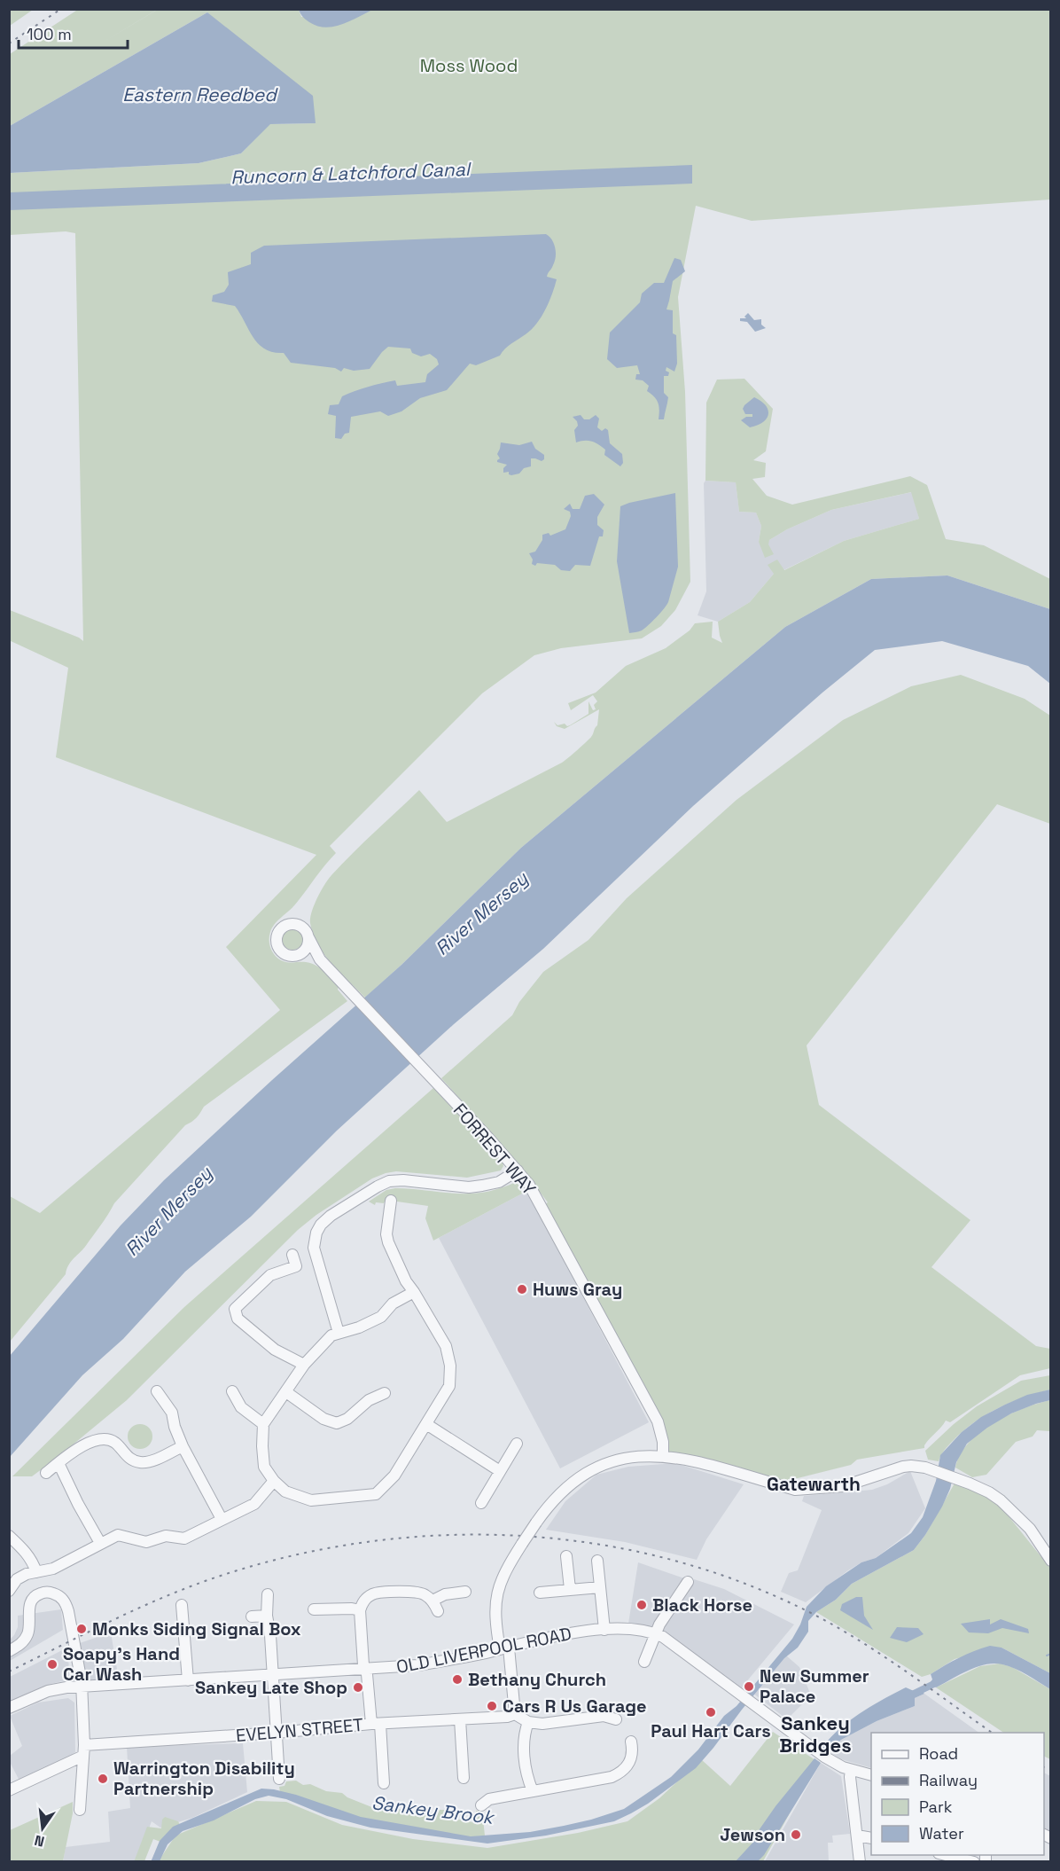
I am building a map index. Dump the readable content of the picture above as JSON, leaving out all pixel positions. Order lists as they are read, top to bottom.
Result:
{
  "streets": {
    "street": ["FORREST WAY", "OLD LIVERPOOL ROAD", "EVELYN STREET"]
  },
  "districts": ["Gatewarth", "Sankey Bridges"],
  "water": [
    "Eastern Reedbed",
    "Runcorn & Latchford Canal",
    "River Mersey",
    "Sankey Brook"
  ],
  "parks": ["Moss Wood"],
  "places": [
    "Huws Gray",
    "Black Horse",
    "Monks Siding Signal Box",
    "Soapy's Hand Car Wash",
    "Bethany Church",
    "New Summer Palace",
    "Sankey Late Shop",
    "Cars R Us Garage",
    "Paul Hart Cars",
    "Warrington Disability Partnership",
    "Jewson"
  ],
  "legend": [
    "Road",
    "Railway",
    "Park",
    "Water"
  ],
  "scale_bar": "100 m",
  "north": "bottom"
}
